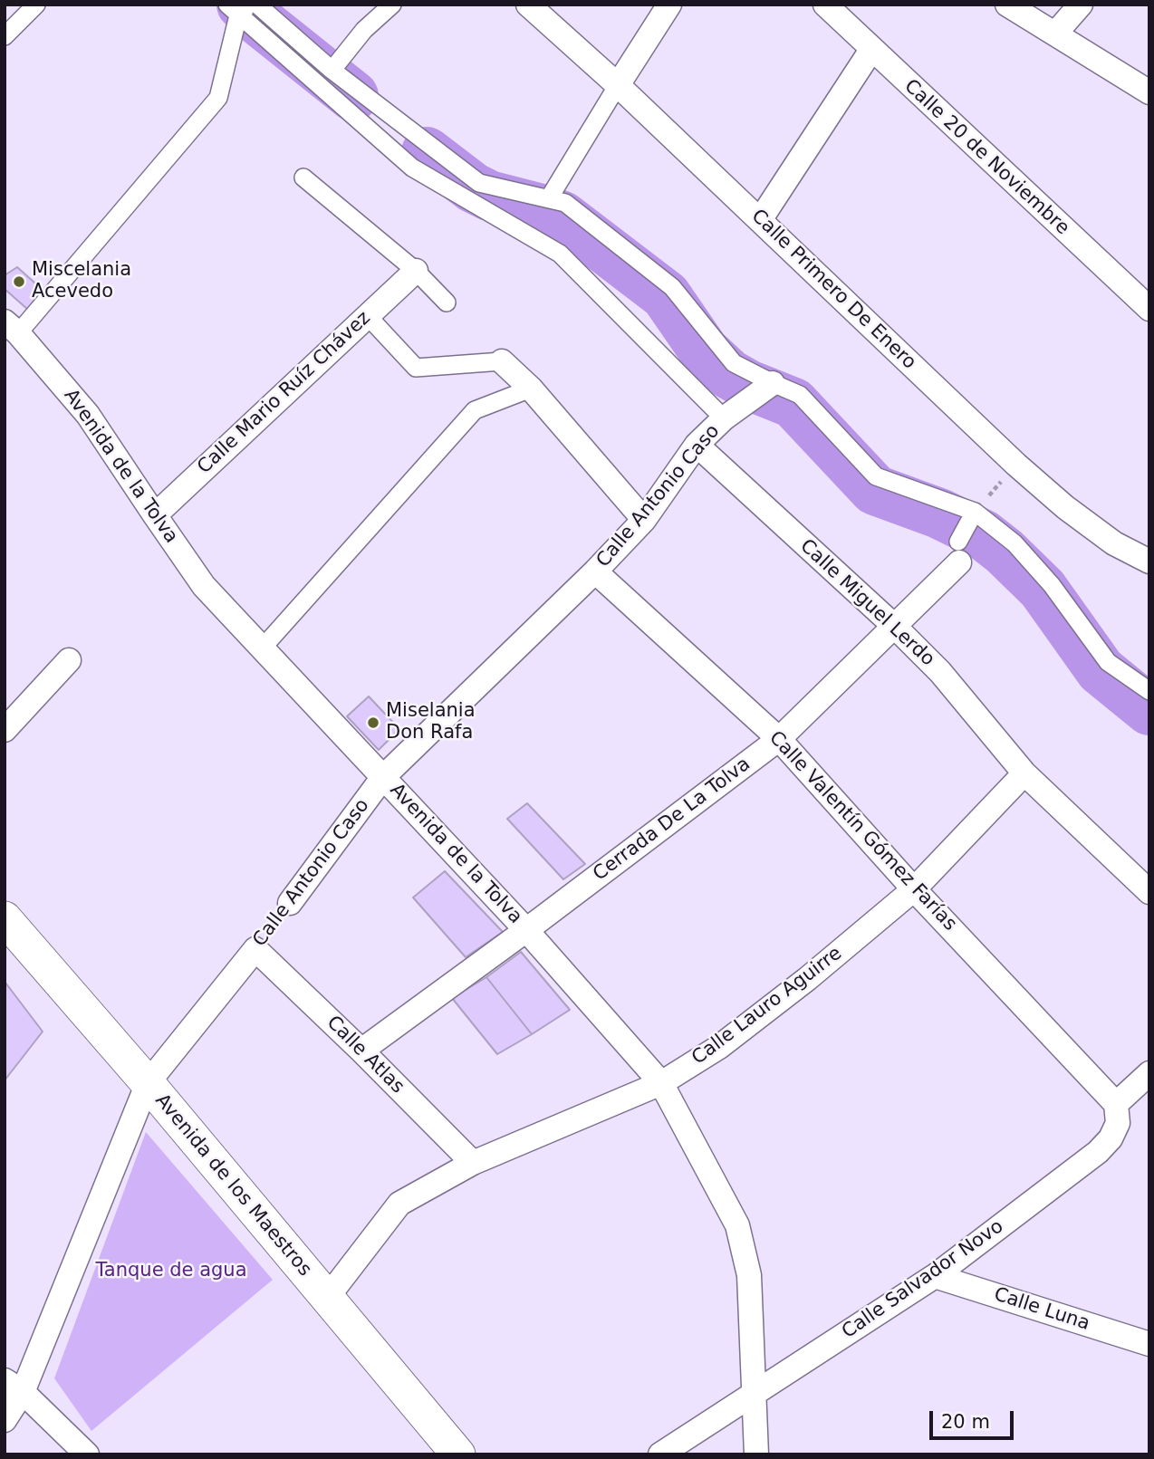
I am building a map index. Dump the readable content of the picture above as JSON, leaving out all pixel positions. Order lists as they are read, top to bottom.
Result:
{
  "streets": {
    "main road": ["Avenida de los Maestros"],
    "street": [
      "Calle 20 de Noviembre",
      "Calle Primero De Enero",
      "Calle Mario Ruíz Chávez",
      "Avenida de la Tolva",
      "Calle Antonio Caso",
      "Calle Miguel Lerdo",
      "Cerrada De La Tolva",
      "Calle Valentín Gómez Farías",
      "Calle Lauro Aguirre",
      "Calle Atlas",
      "Calle Salvador Novo",
      "Calle Luna"
    ]
  },
  "crossings": [
    ["Calle Mario Ruíz Chávez", "Avenida de la Tolva"],
    ["Avenida de la Tolva", "Calle Antonio Caso"],
    ["Avenida de la Tolva", "Cerrada De La Tolva"],
    ["Avenida de la Tolva", "Calle Lauro Aguirre"],
    ["Avenida de la Tolva", "Calle Salvador Novo"],
    ["Calle Antonio Caso", "Calle Miguel Lerdo"],
    ["Calle Antonio Caso", "Calle Valentín Gómez Farías"],
    ["Calle Antonio Caso", "Calle Atlas"],
    ["Calle Antonio Caso", "Avenida de los Maestros"],
    ["Calle Miguel Lerdo", "Cerrada De La Tolva"],
    ["Calle Miguel Lerdo", "Calle Lauro Aguirre"],
    ["Cerrada De La Tolva", "Calle Valentín Gómez Farías"],
    ["Cerrada De La Tolva", "Calle Atlas"],
    ["Calle Valentín Gómez Farías", "Calle Lauro Aguirre"],
    ["Calle Valentín Gómez Farías", "Calle Salvador Novo"],
    ["Calle Lauro Aguirre", "Calle Atlas"],
    ["Calle Lauro Aguirre", "Avenida de los Maestros"],
    ["Calle Salvador Novo", "Calle Luna"]
  ],
  "parks": ["Tanque de agua"],
  "places": ["Miscelania Acevedo", "Miselania Don Rafa"],
  "scale_bar": "20 m"
}
